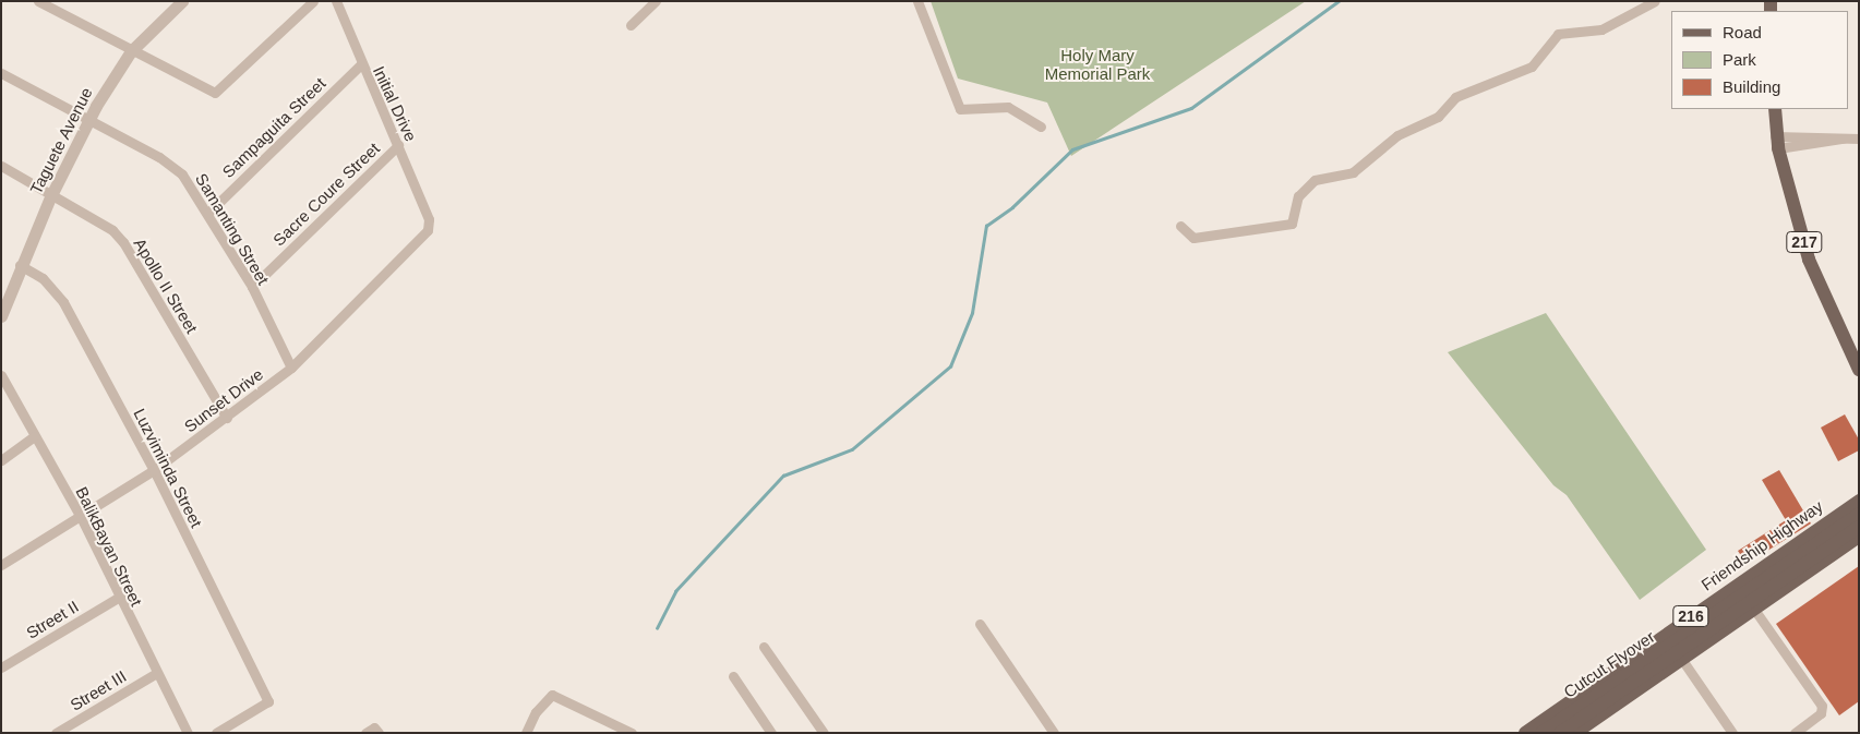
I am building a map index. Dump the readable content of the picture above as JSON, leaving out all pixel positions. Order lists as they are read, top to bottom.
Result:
{
  "streets": {
    "main road": [
      "217",
      "Friendship Highway",
      "216",
      "Cutcut Flyover"
    ],
    "street": [
      "Initial Drive",
      "Sampaguita Street",
      "Taguete Avenue",
      "Sacre Coure Street",
      "Samanting Street",
      "Apollo II Street",
      "Sunset Drive",
      "Luzviminda Street",
      "BalikBayan Street",
      "Street II",
      "Street III"
    ]
  },
  "crossings": [
    ["Initial Drive", "Sampaguita Street"],
    ["Initial Drive", "Sacre Coure Street"],
    ["Initial Drive", "Sunset Drive"],
    ["Sampaguita Street", "Samanting Street"],
    ["Taguete Avenue", "Samanting Street"],
    ["Taguete Avenue", "Apollo II Street"],
    ["Taguete Avenue", "Luzviminda Street"],
    ["Sacre Coure Street", "Samanting Street"],
    ["Samanting Street", "Sunset Drive"],
    ["Apollo II Street", "Sunset Drive"],
    ["Sunset Drive", "Luzviminda Street"],
    ["Sunset Drive", "BalikBayan Street"],
    ["BalikBayan Street", "Street II"],
    ["BalikBayan Street", "Street III"],
    ["216", "Cutcut Flyover"]
  ],
  "parks": ["Holy Mary Memorial Park"],
  "legend": ["Road", "Park", "Building"]
}
